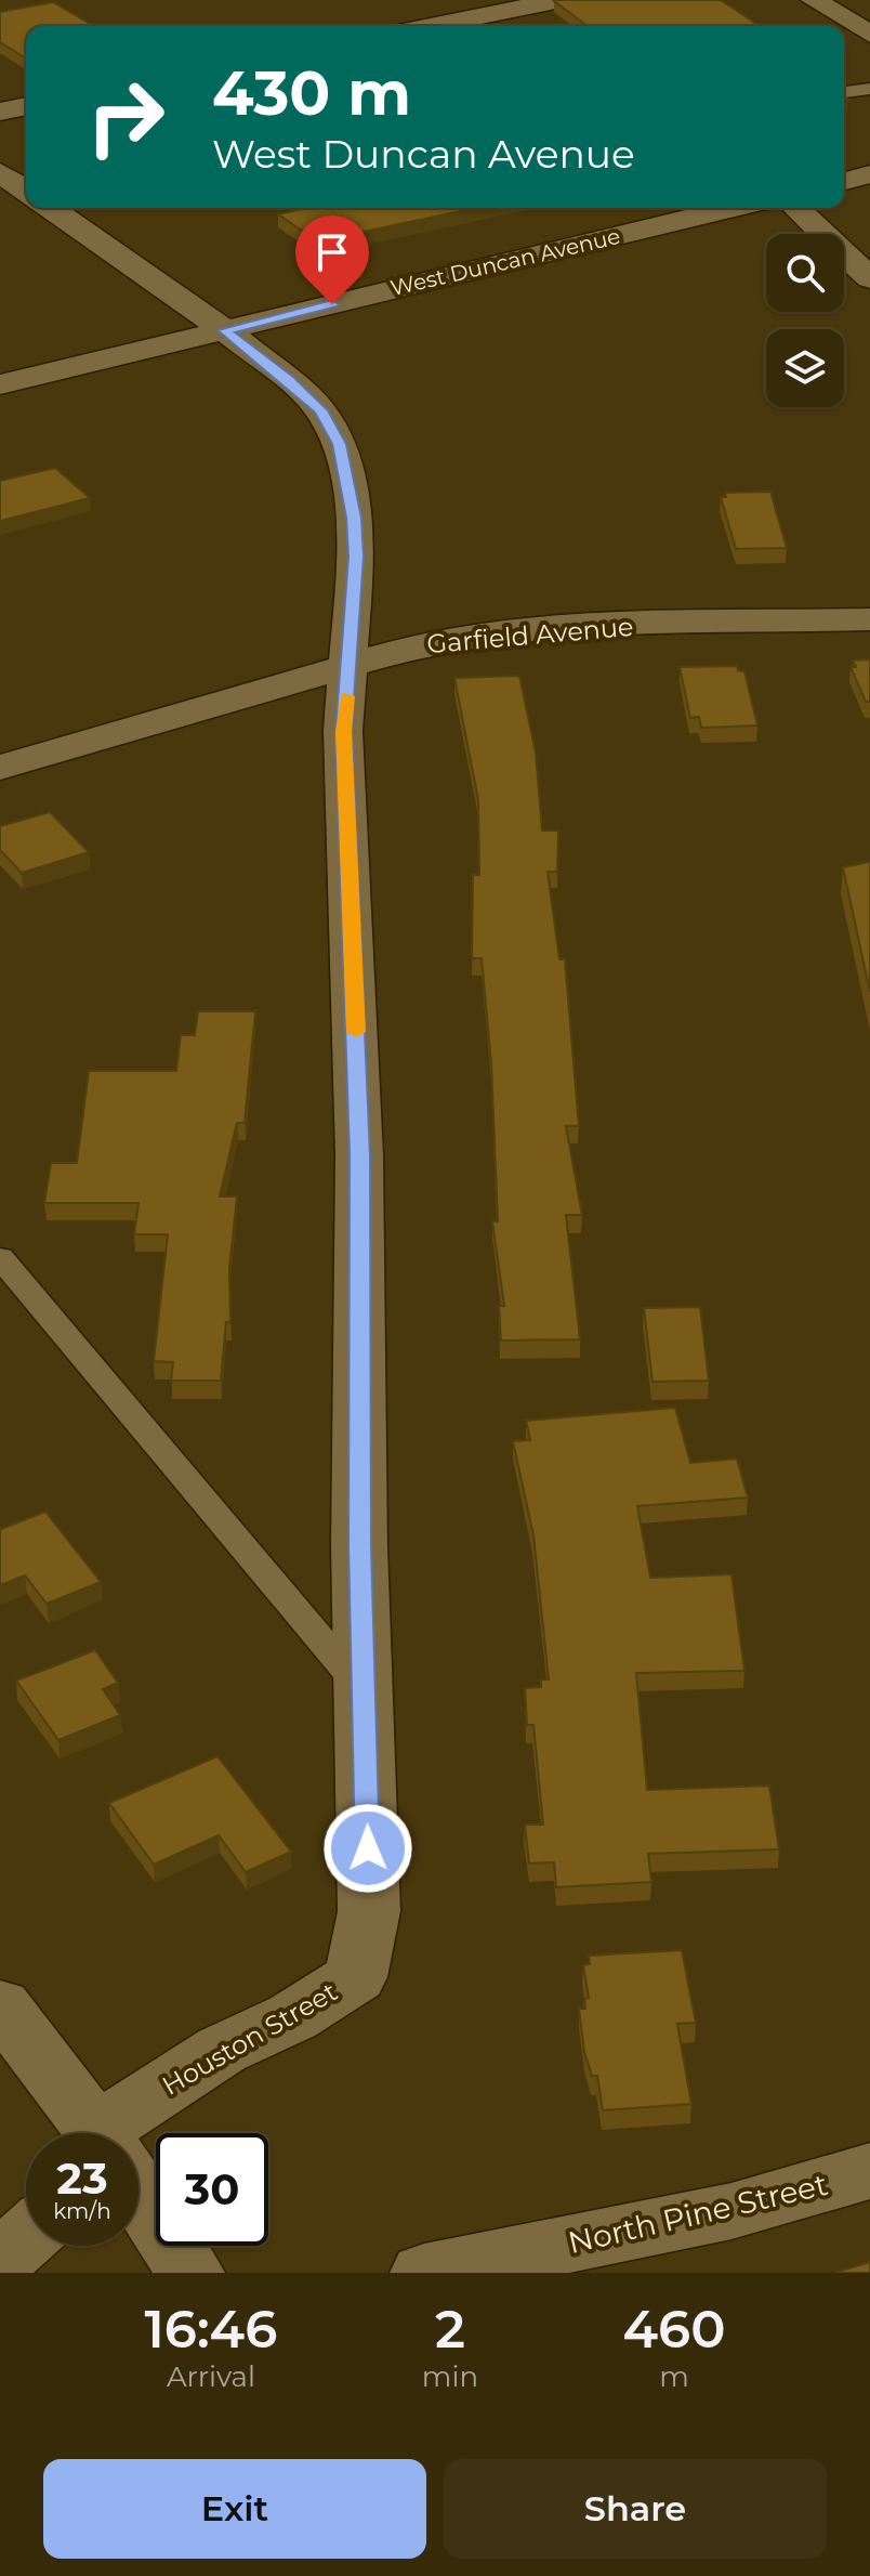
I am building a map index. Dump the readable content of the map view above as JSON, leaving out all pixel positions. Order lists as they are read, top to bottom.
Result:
{
  "streets": {
    "street": [
      "West Duncan Avenue",
      "Garfield Avenue",
      "Houston Street",
      "North Pine Street"
    ]
  },
  "crossings": [
    ["West Duncan Avenue", "Houston Street"],
    ["Garfield Avenue", "Houston Street"]
  ],
  "page": {
    "turn": ["430 m", "West Duncan Avenue"],
    "speed": "23 km/h",
    "limit": "30",
    "eta": [
      "16:46",
      "Arrival",
      "2",
      "min",
      "460",
      "m"
    ],
    "buttons": ["Exit", "Share"]
  }
}
